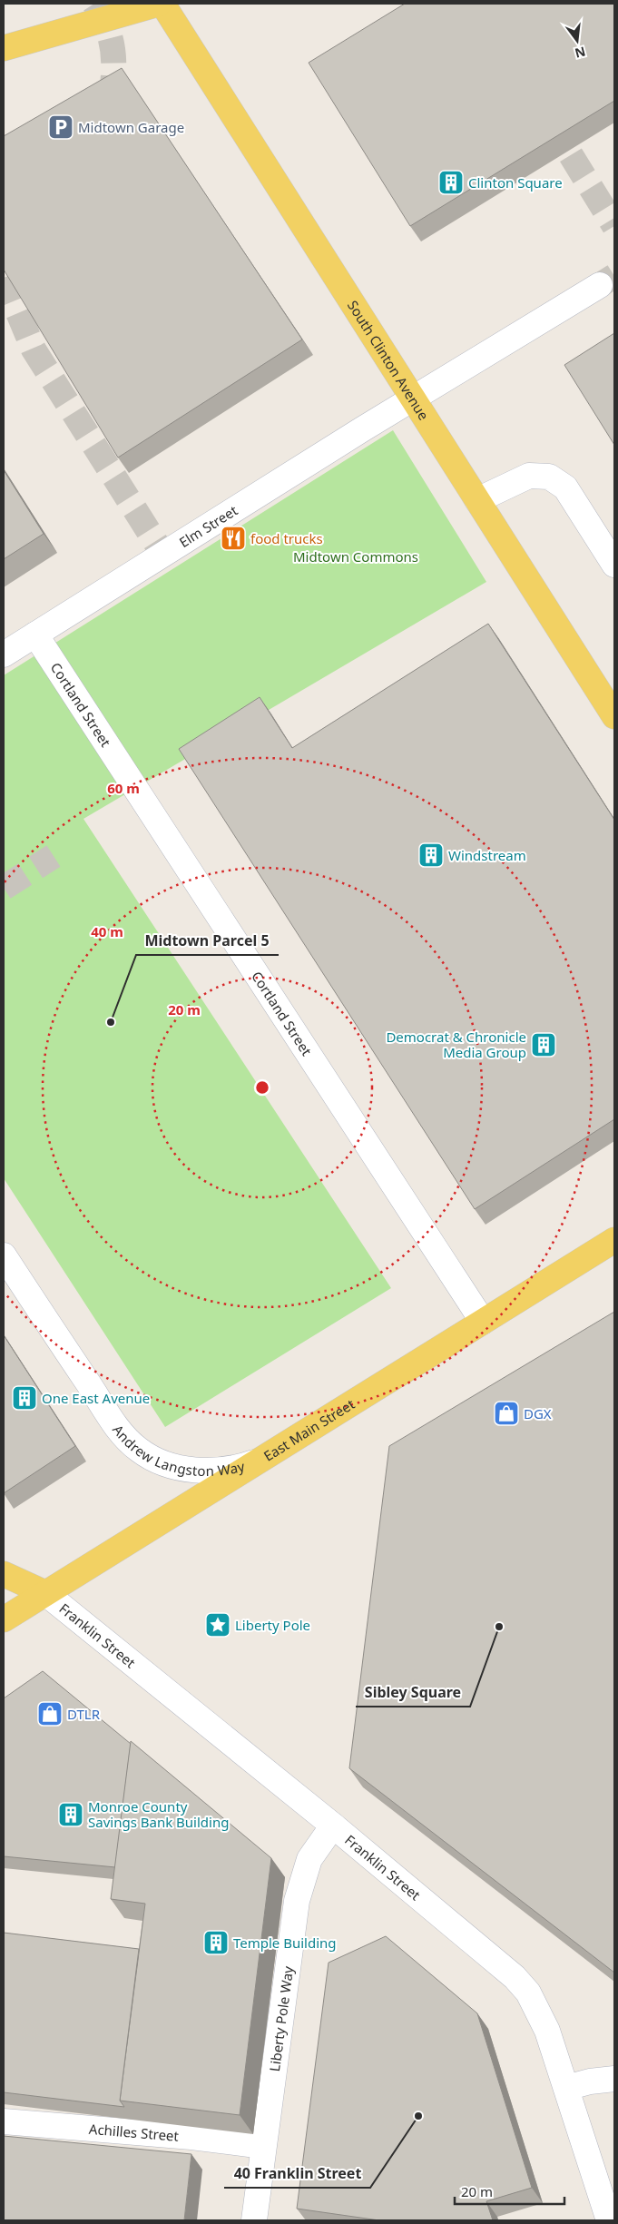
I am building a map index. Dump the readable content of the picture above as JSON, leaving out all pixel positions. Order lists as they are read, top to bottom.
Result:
{
  "streets": {
    "main road": ["South Clinton Avenue", "East Main Street"],
    "street": [
      "Elm Street",
      "Cortland Street",
      "Andrew Langston Way",
      "Franklin Street",
      "Liberty Pole Way",
      "Achilles Street"
    ]
  },
  "crossings": [
    ["South Clinton Avenue", "Elm Street"],
    ["Elm Street", "Cortland Street"],
    ["Cortland Street", "East Main Street"],
    ["East Main Street", "Andrew Langston Way"],
    ["East Main Street", "Franklin Street"],
    ["Franklin Street", "Liberty Pole Way"],
    ["Liberty Pole Way", "Achilles Street"]
  ],
  "parks": ["Midtown Commons"],
  "places": {
    "parking": ["Midtown Garage"],
    "building": [
      "Clinton Square",
      "Windstream",
      "Democrat & Chronicle Media Group",
      "One East Avenue",
      "Monroe County Savings Bank Building",
      "Temple Building"
    ],
    "restaurant": ["food trucks"],
    "other": ["Midtown Parcel 5", "Sibley Square", "40 Franklin Street"],
    "shop": ["DGX", "DTLR"],
    "place": ["Liberty Pole"]
  },
  "scale_bar": "20 m",
  "north": "bottom",
  "rings": ["60 m", "40 m", "20 m"]
}
